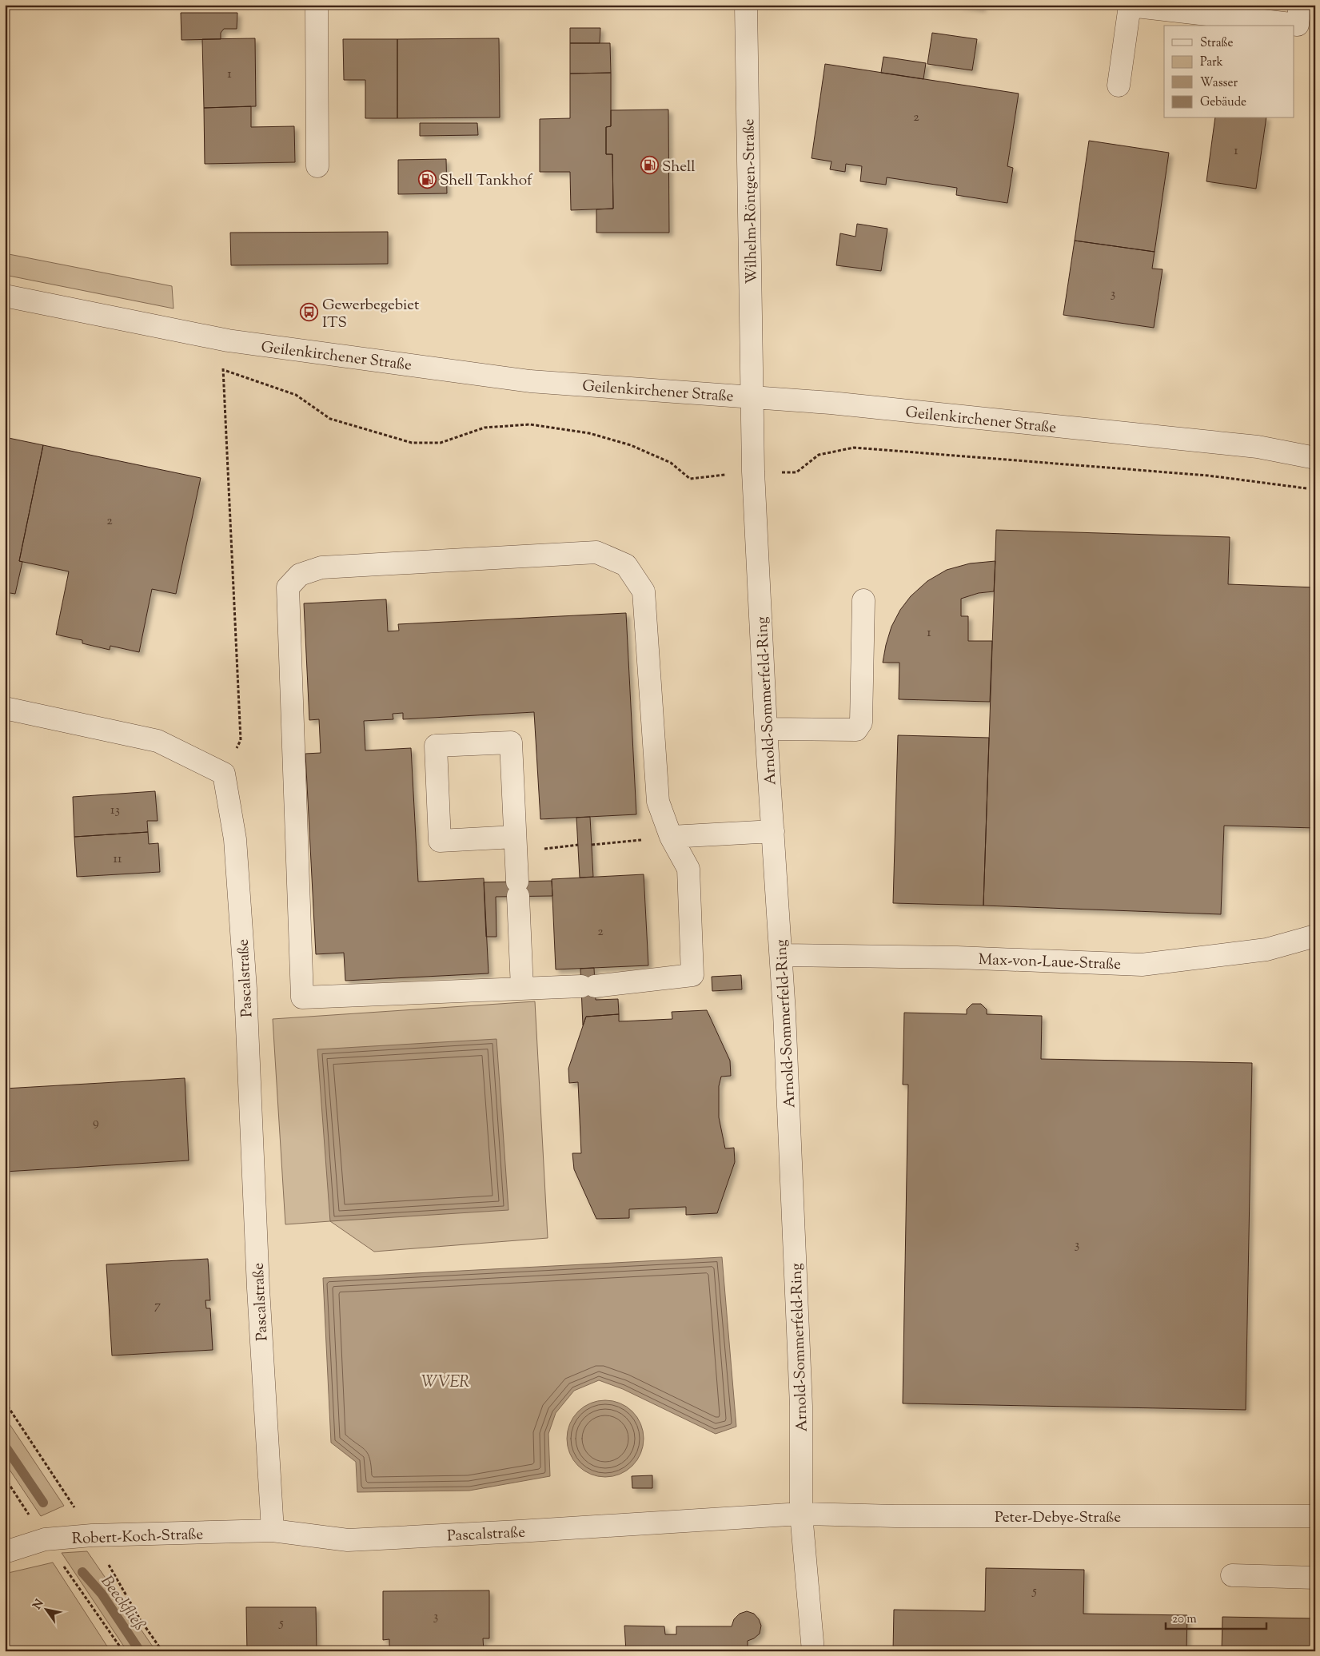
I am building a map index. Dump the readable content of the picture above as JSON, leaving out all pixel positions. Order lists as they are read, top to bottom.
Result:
{
  "streets": {
    "street": [
      "Wilhelm-Röntgen-Straße",
      "Geilenkirchener Straße",
      "Arnold-Sommerfeld-Ring",
      "Max-von-Laue-Straße",
      "Pascalstraße",
      "Peter-Debye-Straße",
      "Robert-Koch-Straße"
    ]
  },
  "crossings": [
    ["Wilhelm-Röntgen-Straße", "Geilenkirchener Straße"],
    ["Wilhelm-Röntgen-Straße", "Arnold-Sommerfeld-Ring"],
    ["Geilenkirchener Straße", "Arnold-Sommerfeld-Ring"],
    ["Arnold-Sommerfeld-Ring", "Max-von-Laue-Straße"],
    ["Arnold-Sommerfeld-Ring", "Pascalstraße"],
    ["Arnold-Sommerfeld-Ring", "Peter-Debye-Straße"],
    ["Pascalstraße", "Peter-Debye-Straße"],
    ["Pascalstraße", "Robert-Koch-Straße"]
  ],
  "water": ["WVER", "Beeckfließ"],
  "places": {
    "fuel station": ["Shell", "Shell Tankhof"],
    "bus stop": ["Gewerbegebiet ITS"]
  },
  "house_numbers": [
    "1",
    "2",
    "1",
    "3",
    "2",
    "1",
    "13",
    "11",
    "2",
    "9",
    "3",
    "7",
    "5",
    "3",
    "5"
  ],
  "legend": [
    "Straße",
    "Park",
    "Wasser",
    "Gebäude"
  ],
  "scale_bar": "20 m",
  "north": "top left"
}
